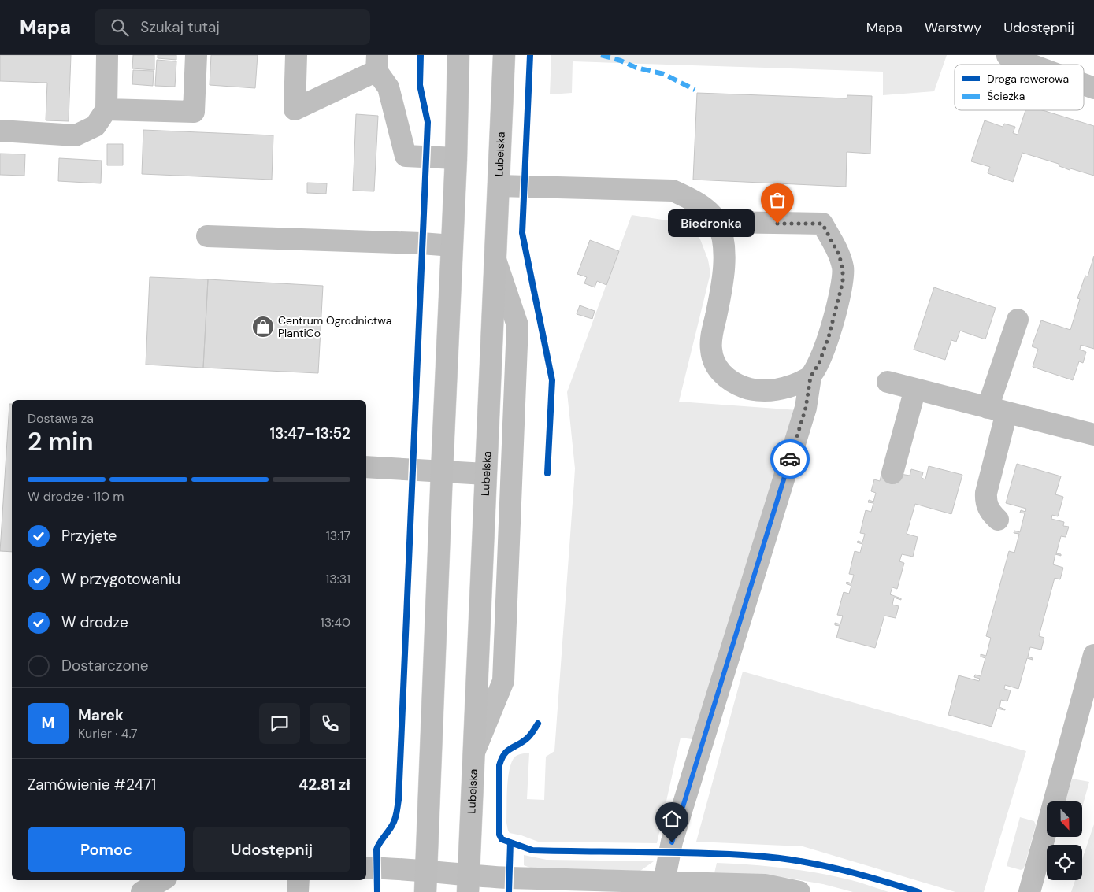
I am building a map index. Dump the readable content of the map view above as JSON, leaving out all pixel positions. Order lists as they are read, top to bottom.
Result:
{
  "streets": {
    "main road": ["Lubelska"]
  },
  "places": {
    "other": ["Biedronka"],
    "shop": ["Centrum Ogrodnictwa PlantiCo"]
  },
  "legend": ["Droga rowerowa", "Ścieżka"],
  "north": "bottom",
  "page": {
    "header": "Mapa",
    "search": "Szukaj tutaj",
    "nav": ["Mapa", "Warstwy", "Udostępnij"],
    "bubble": "Biedronka",
    "heading": ["2 min", "Dostawa za", "13:47–13:52"],
    "panel": [
      "Marek",
      "Kurier · 4.7",
      "Zamówienie #2471",
      "42.81 zł"
    ],
    "bar": "W drodze · 110 m",
    "list": [
      ["Przyjęte", "13:17"],
      ["W przygotowaniu", "13:31"],
      ["W drodze", "13:40"],
      "Dostarczone"
    ],
    "round": "M",
    "buttons": ["Pomoc", "Udostępnij"]
  }
}
